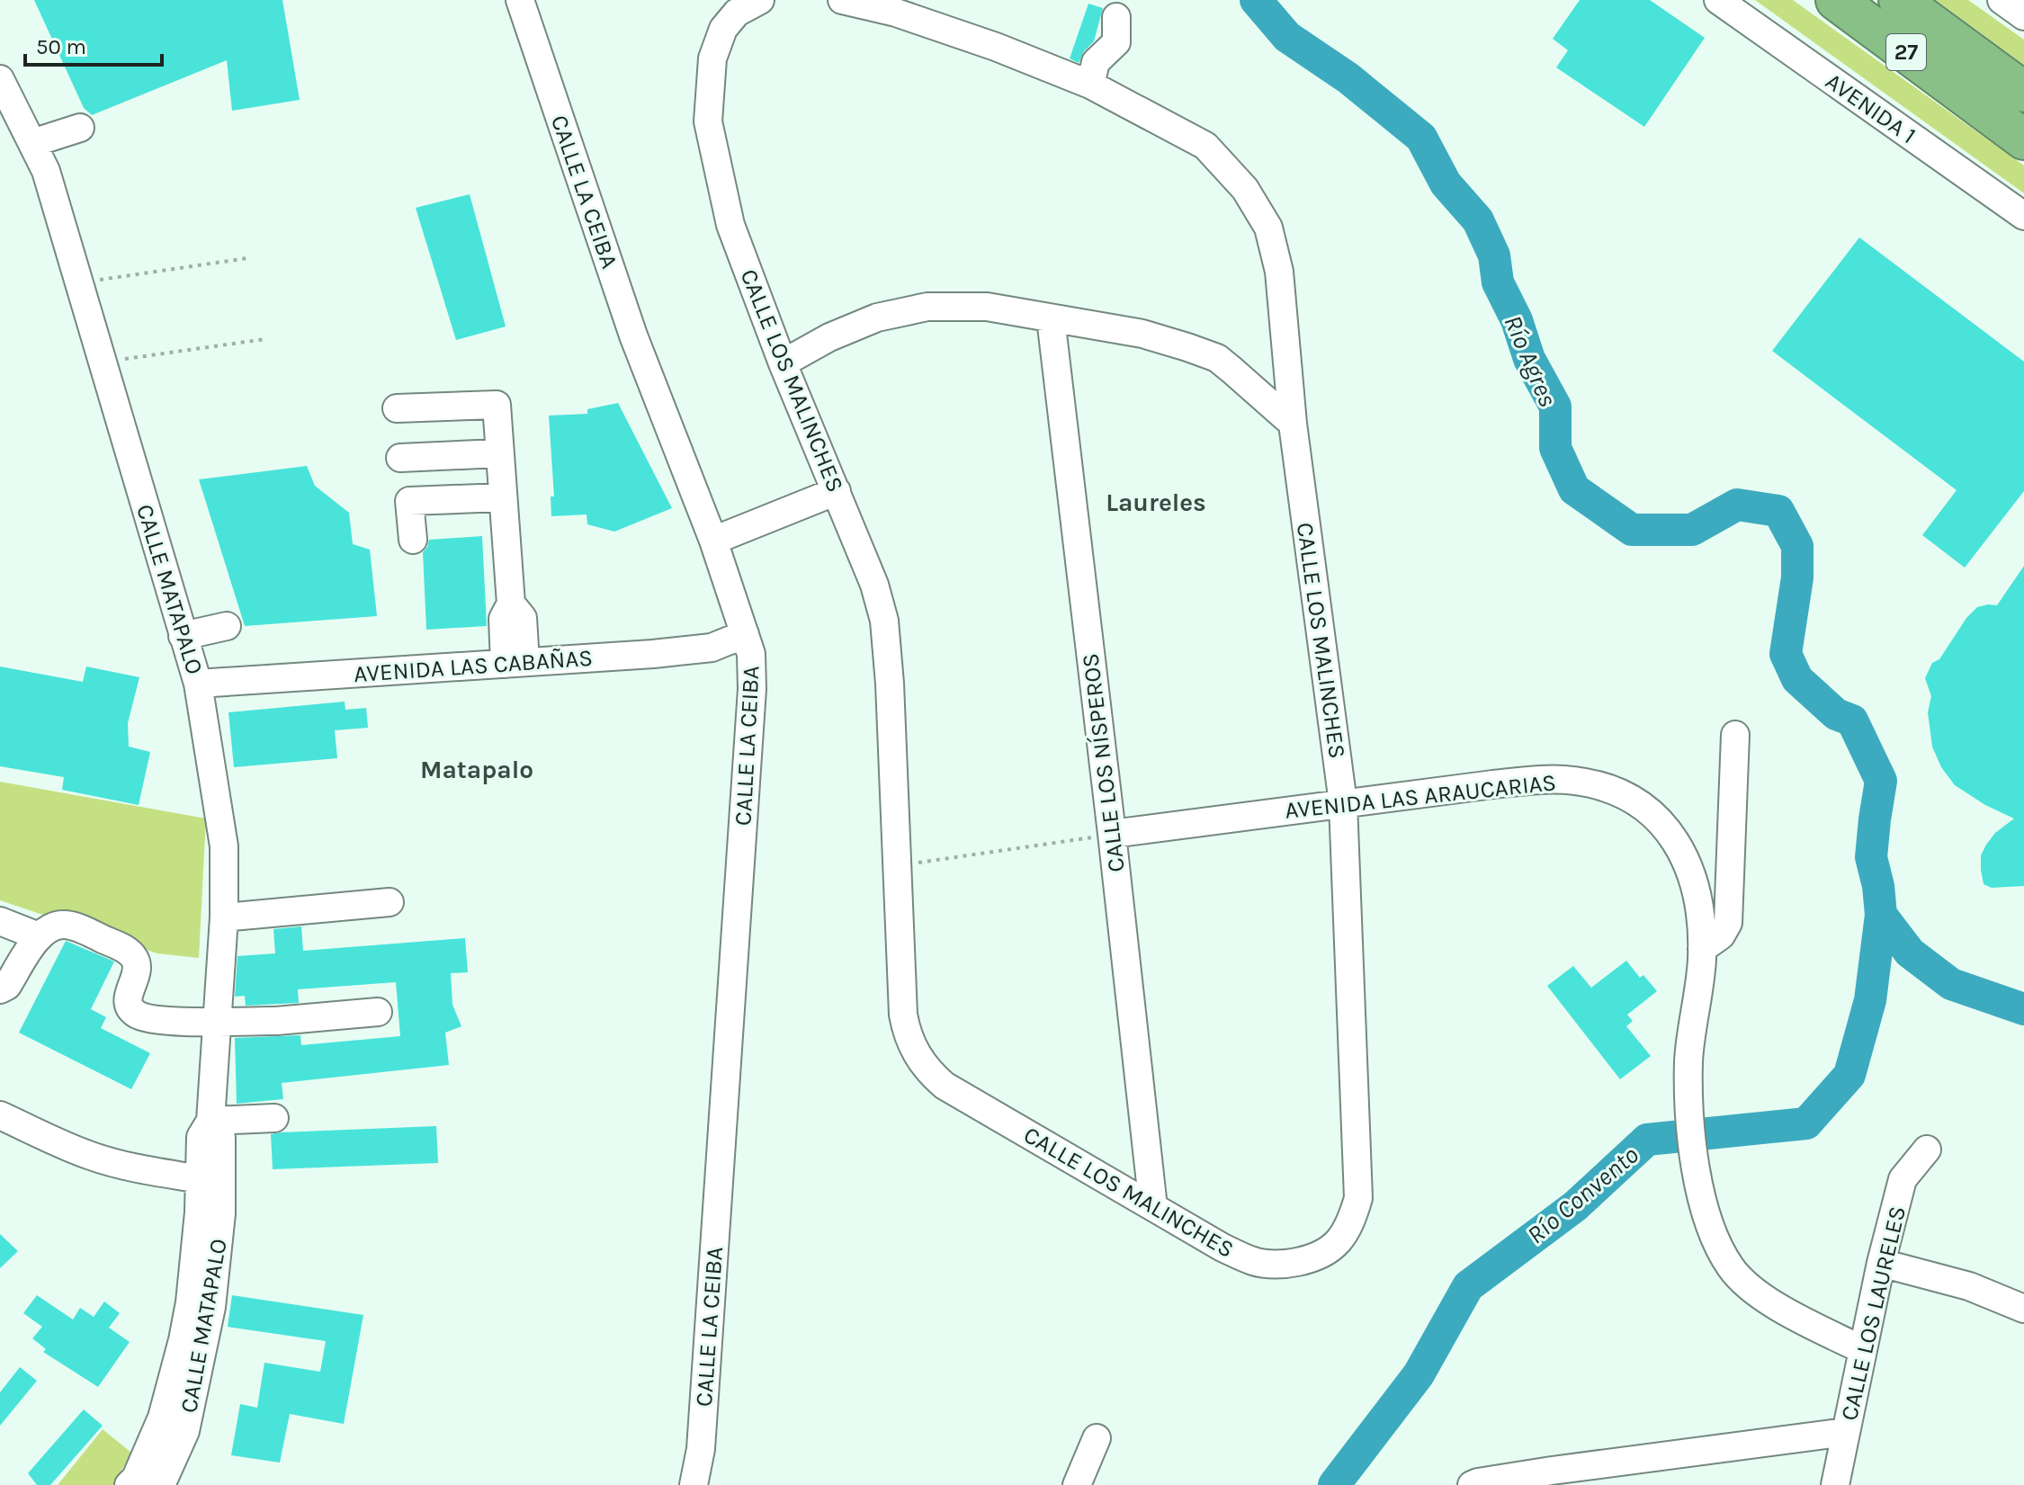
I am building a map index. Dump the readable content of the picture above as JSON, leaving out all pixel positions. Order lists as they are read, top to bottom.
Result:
{
  "streets": {
    "highway": ["27"],
    "street": [
      "AVENIDA 1",
      "CALLE LA CEIBA",
      "CALLE LOS MALINCHES",
      "CALLE MATAPALO",
      "AVENIDA LAS CABAÑAS",
      "CALLE LOS NÍSPEROS",
      "AVENIDA LAS ARAUCARIAS",
      "CALLE LOS LAURELES"
    ]
  },
  "crossings": [
    ["CALLE LA CEIBA", "AVENIDA LAS CABAÑAS"],
    ["CALLE LOS MALINCHES", "CALLE LOS NÍSPEROS"],
    ["CALLE LOS MALINCHES", "AVENIDA LAS ARAUCARIAS"],
    ["CALLE MATAPALO", "AVENIDA LAS CABAÑAS"],
    ["CALLE LOS NÍSPEROS", "AVENIDA LAS ARAUCARIAS"],
    ["AVENIDA LAS ARAUCARIAS", "CALLE LOS LAURELES"]
  ],
  "districts": ["Laureles", "Matapalo"],
  "water": ["Río Agres", "Río Convento"],
  "scale_bar": "50 m"
}
